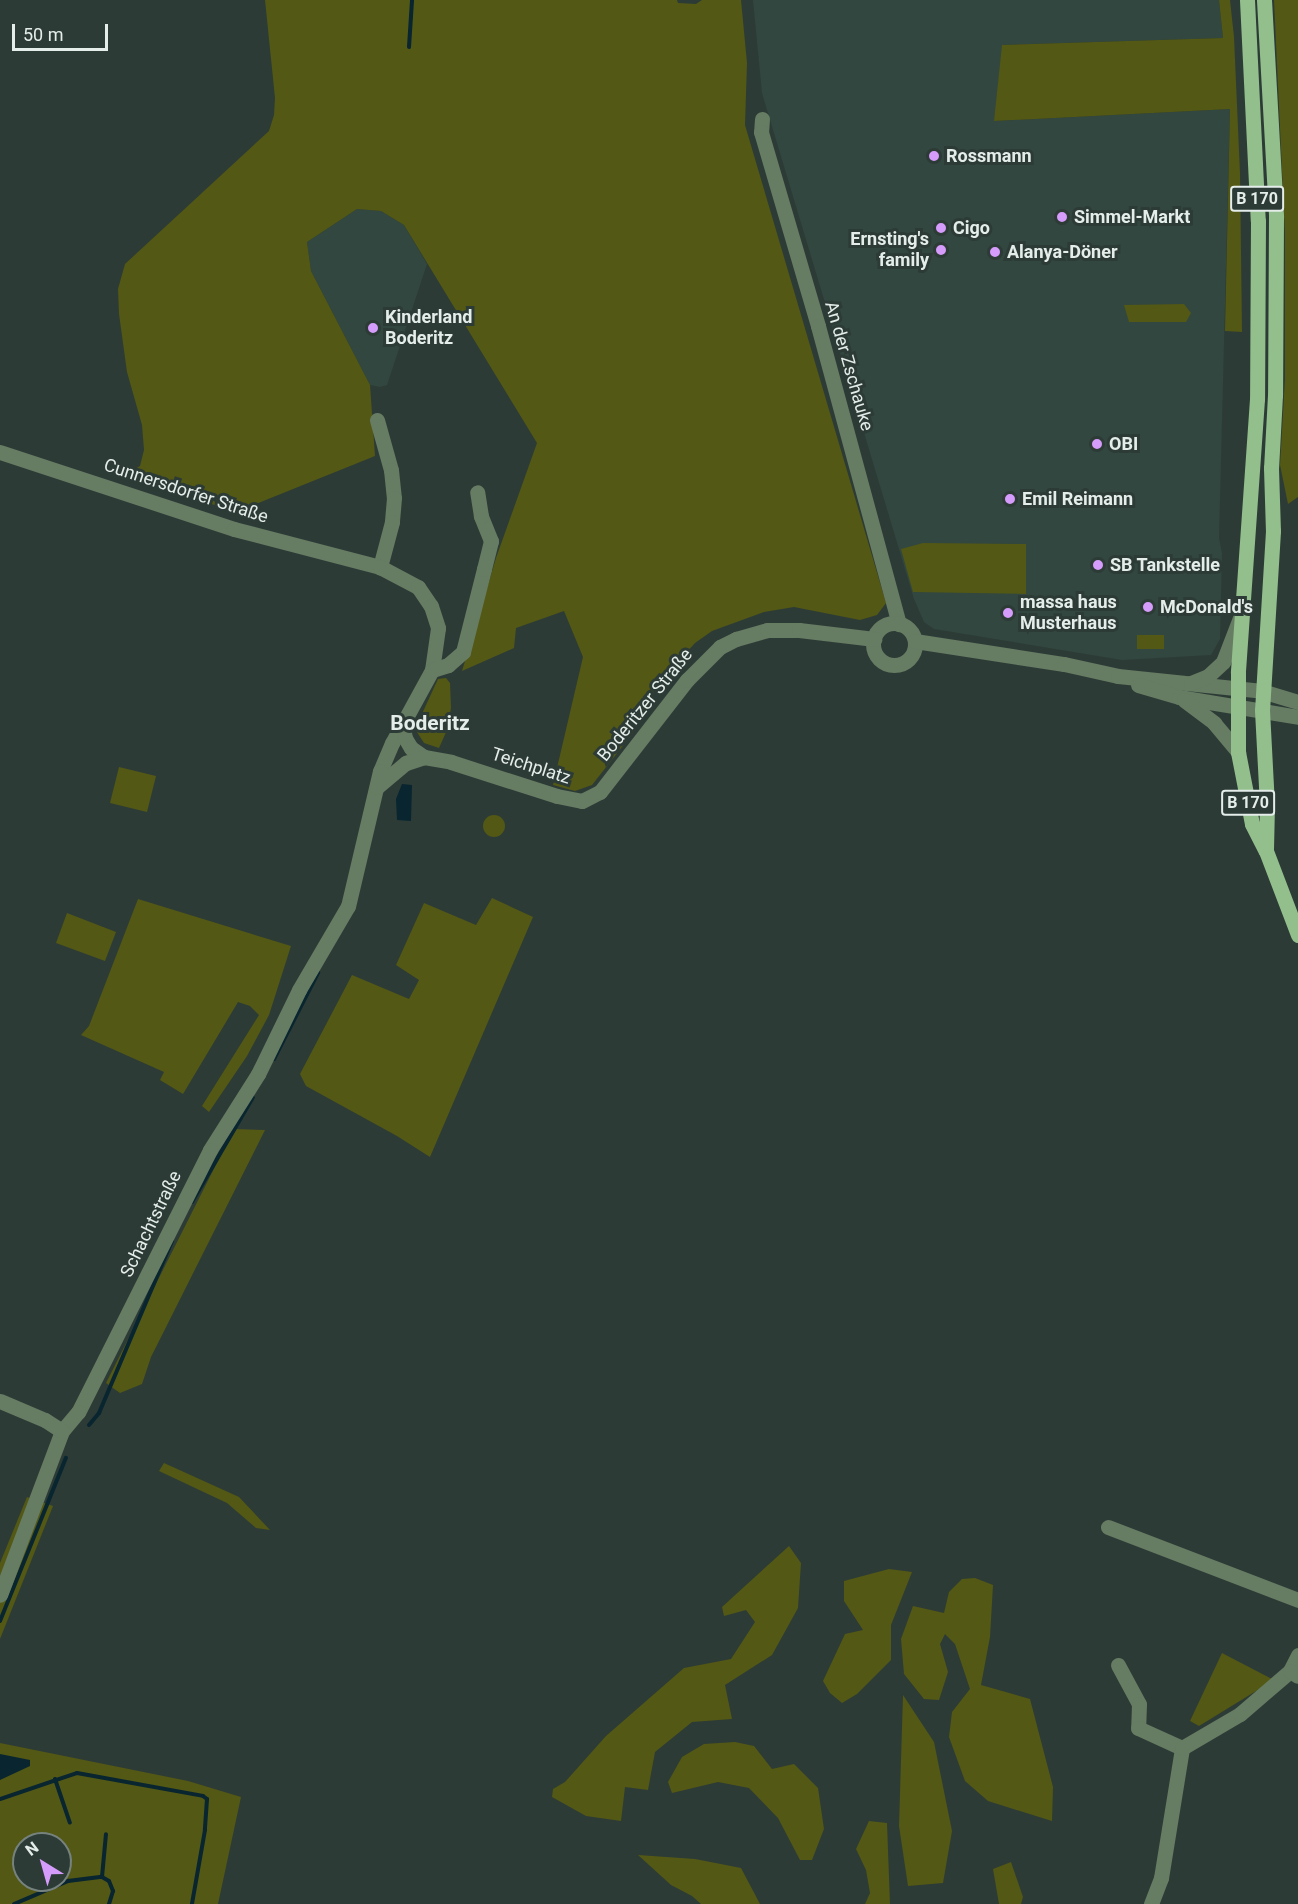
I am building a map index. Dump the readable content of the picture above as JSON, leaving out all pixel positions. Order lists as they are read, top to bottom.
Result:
{
  "streets": {
    "main road": ["B 170"],
    "street": [
      "An der Zschauke",
      "Cunnersdorfer Straße",
      "Boderitzer Straße",
      "Teichplatz",
      "Schachtstraße"
    ]
  },
  "crossings": [
    ["An der Zschauke", "Boderitzer Straße"],
    ["Boderitzer Straße", "Teichplatz"]
  ],
  "districts": ["Boderitz"],
  "places": [
    "Rossmann",
    "Simmel-Markt",
    "Cigo",
    "Ernsting's family",
    "Alanya-Döner",
    "Kinderland Boderitz",
    "OBI",
    "Emil Reimann",
    "SB Tankstelle",
    "McDonald's",
    "massa haus Musterhaus"
  ],
  "scale_bar": "50 m",
  "north": "top left"
}
